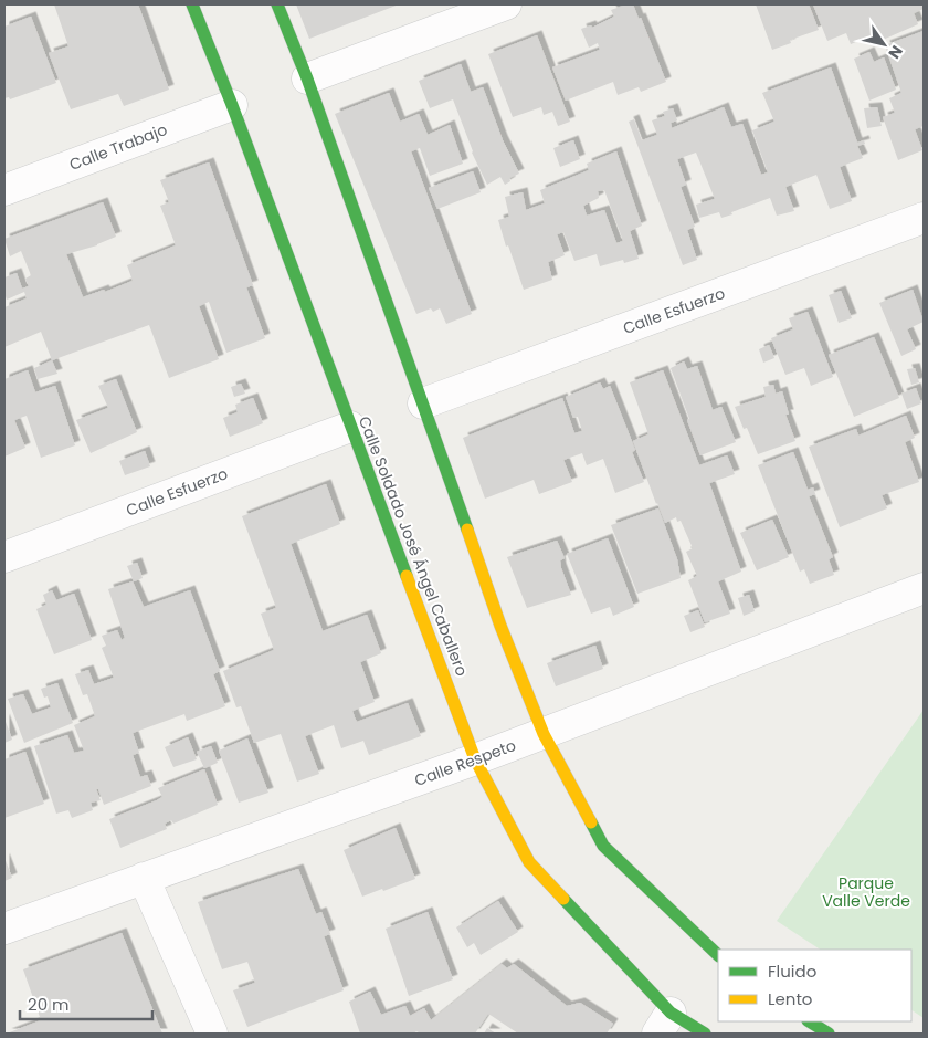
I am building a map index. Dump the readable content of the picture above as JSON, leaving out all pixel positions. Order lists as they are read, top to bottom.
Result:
{
  "streets": {
    "street": [
      "Calle Trabajo",
      "Calle Esfuerzo",
      "Calle Soldado José Ángel Caballero",
      "Calle Respeto"
    ]
  },
  "crossings": [
    ["Calle Trabajo", "Calle Soldado José Ángel Caballero"],
    ["Calle Esfuerzo", "Calle Soldado José Ángel Caballero"],
    ["Calle Soldado José Ángel Caballero", "Calle Respeto"]
  ],
  "parks": ["Parque Valle Verde"],
  "legend": ["Fluido", "Lento"],
  "scale_bar": "20 m",
  "north": "bottom right"
}
